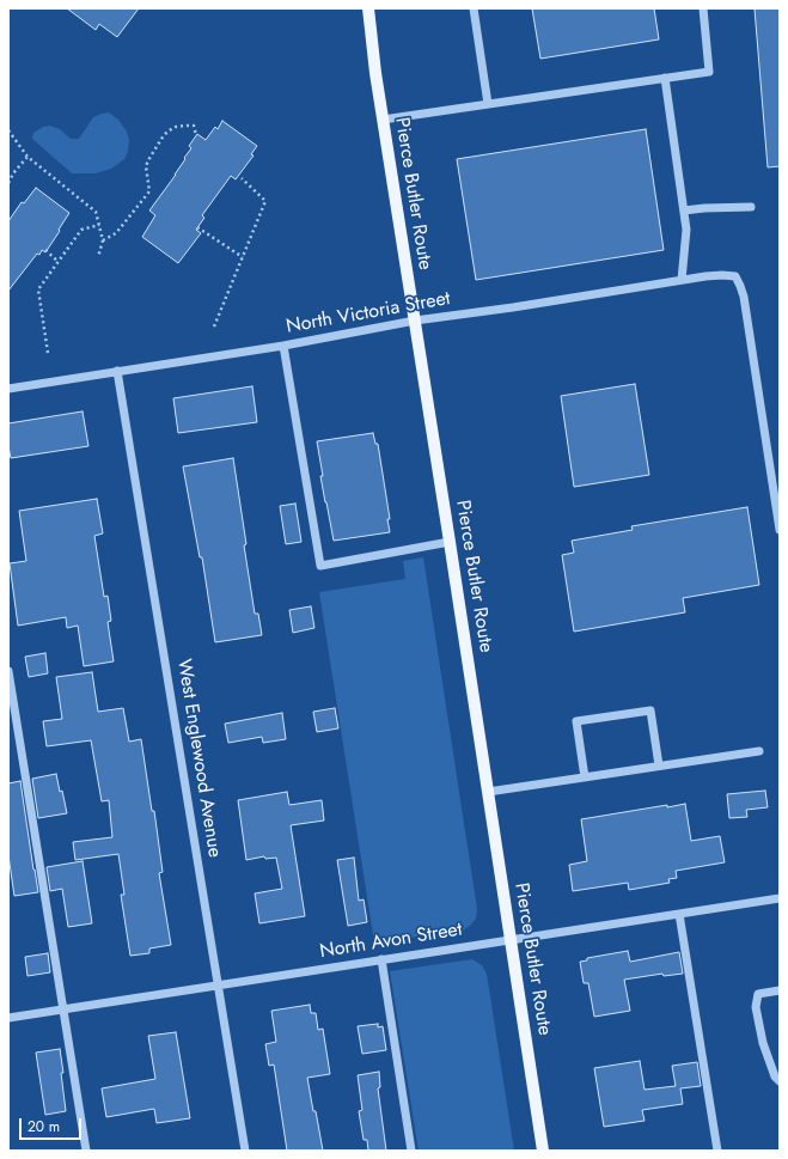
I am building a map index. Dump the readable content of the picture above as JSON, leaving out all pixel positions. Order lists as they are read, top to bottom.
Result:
{
  "streets": {
    "main road": ["Pierce Butler Route"],
    "street": ["North Victoria Street", "West Englewood Avenue", "North Avon Street"]
  },
  "crossings": [
    ["Pierce Butler Route", "North Victoria Street"],
    ["Pierce Butler Route", "North Avon Street"],
    ["North Victoria Street", "West Englewood Avenue"],
    ["West Englewood Avenue", "North Avon Street"]
  ],
  "scale_bar": "20 m"
}
